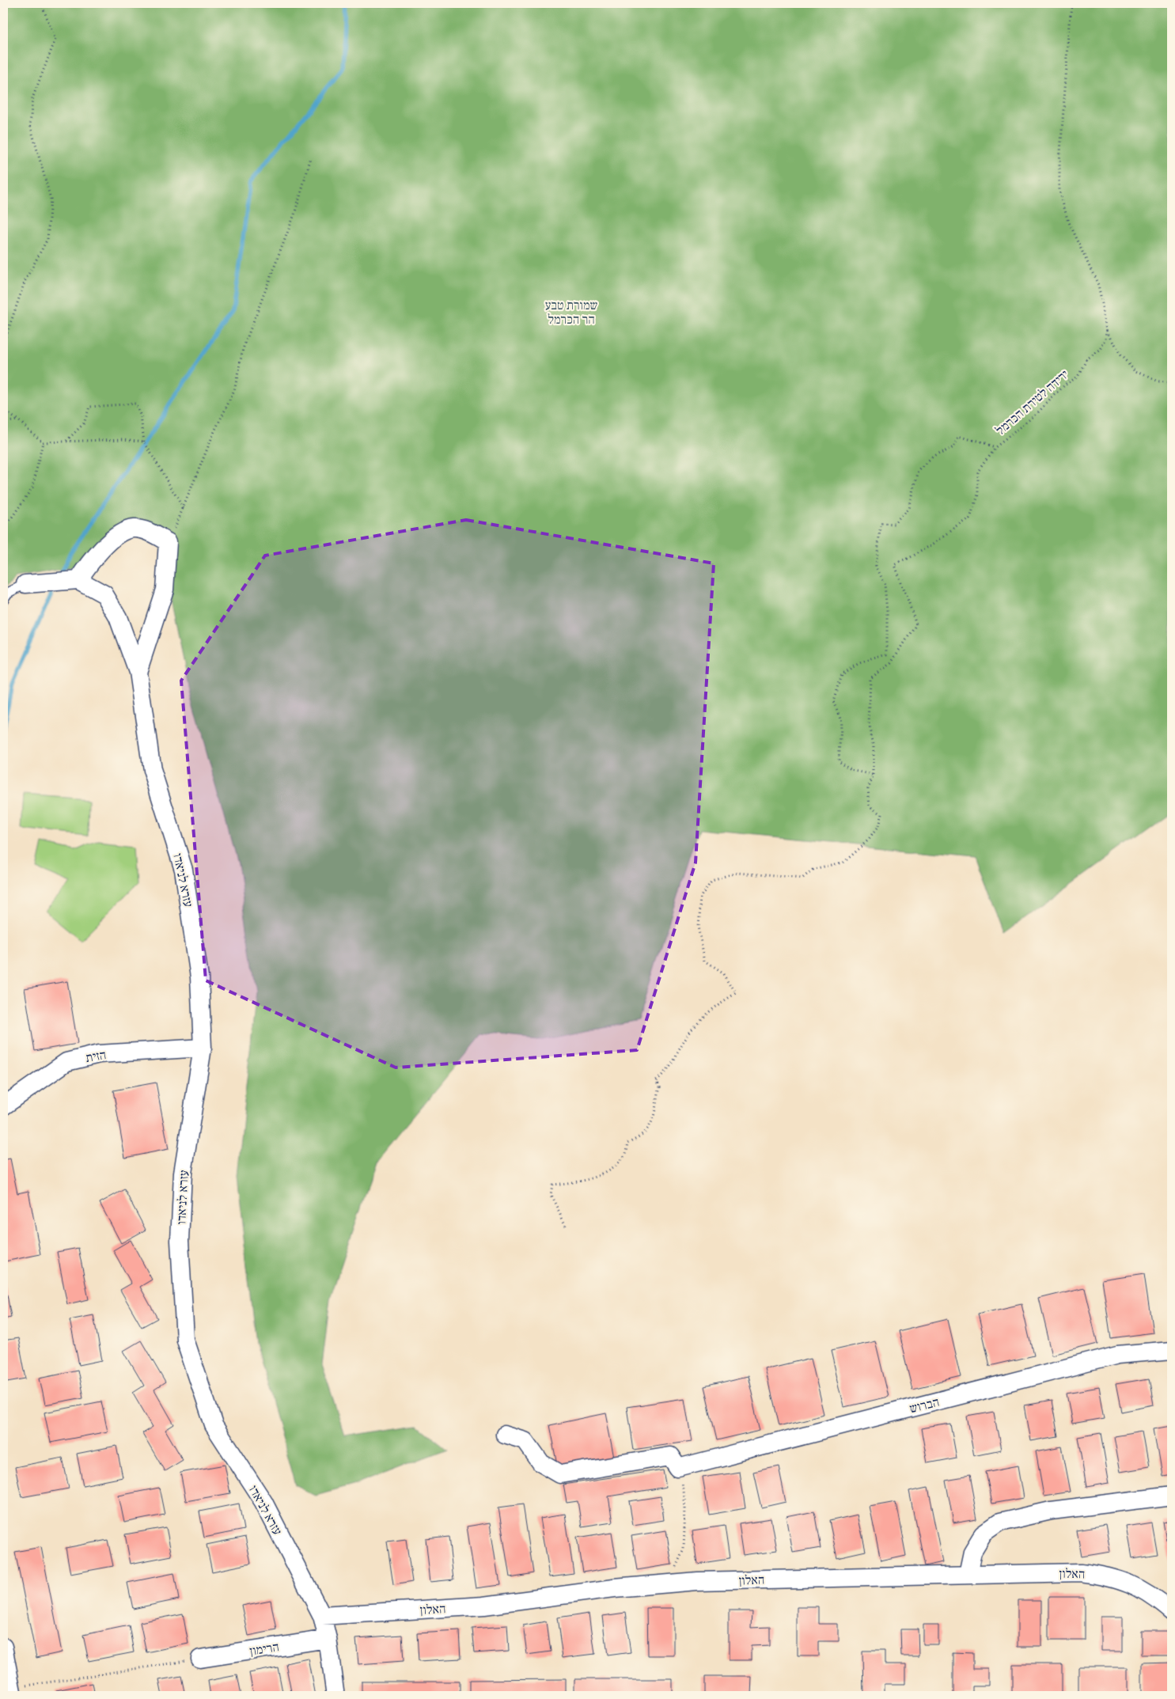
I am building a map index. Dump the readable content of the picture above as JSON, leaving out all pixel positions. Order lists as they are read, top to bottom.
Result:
{
  "streets": {
    "street": [
      "עזרא לניאדו",
      "הזית",
      "הברוש",
      "האלון",
      "הרימון"
    ],
    "path": ["ירידה לטירת הכרמל"]
  },
  "crossings": [
    ["עזרא לניאדו", "הזית"],
    ["עזרא לניאדו", "האלון"],
    ["עזרא לניאדו", "הרימון"]
  ],
  "parks": ["שמורת טבע הר הכרמל"]
}
